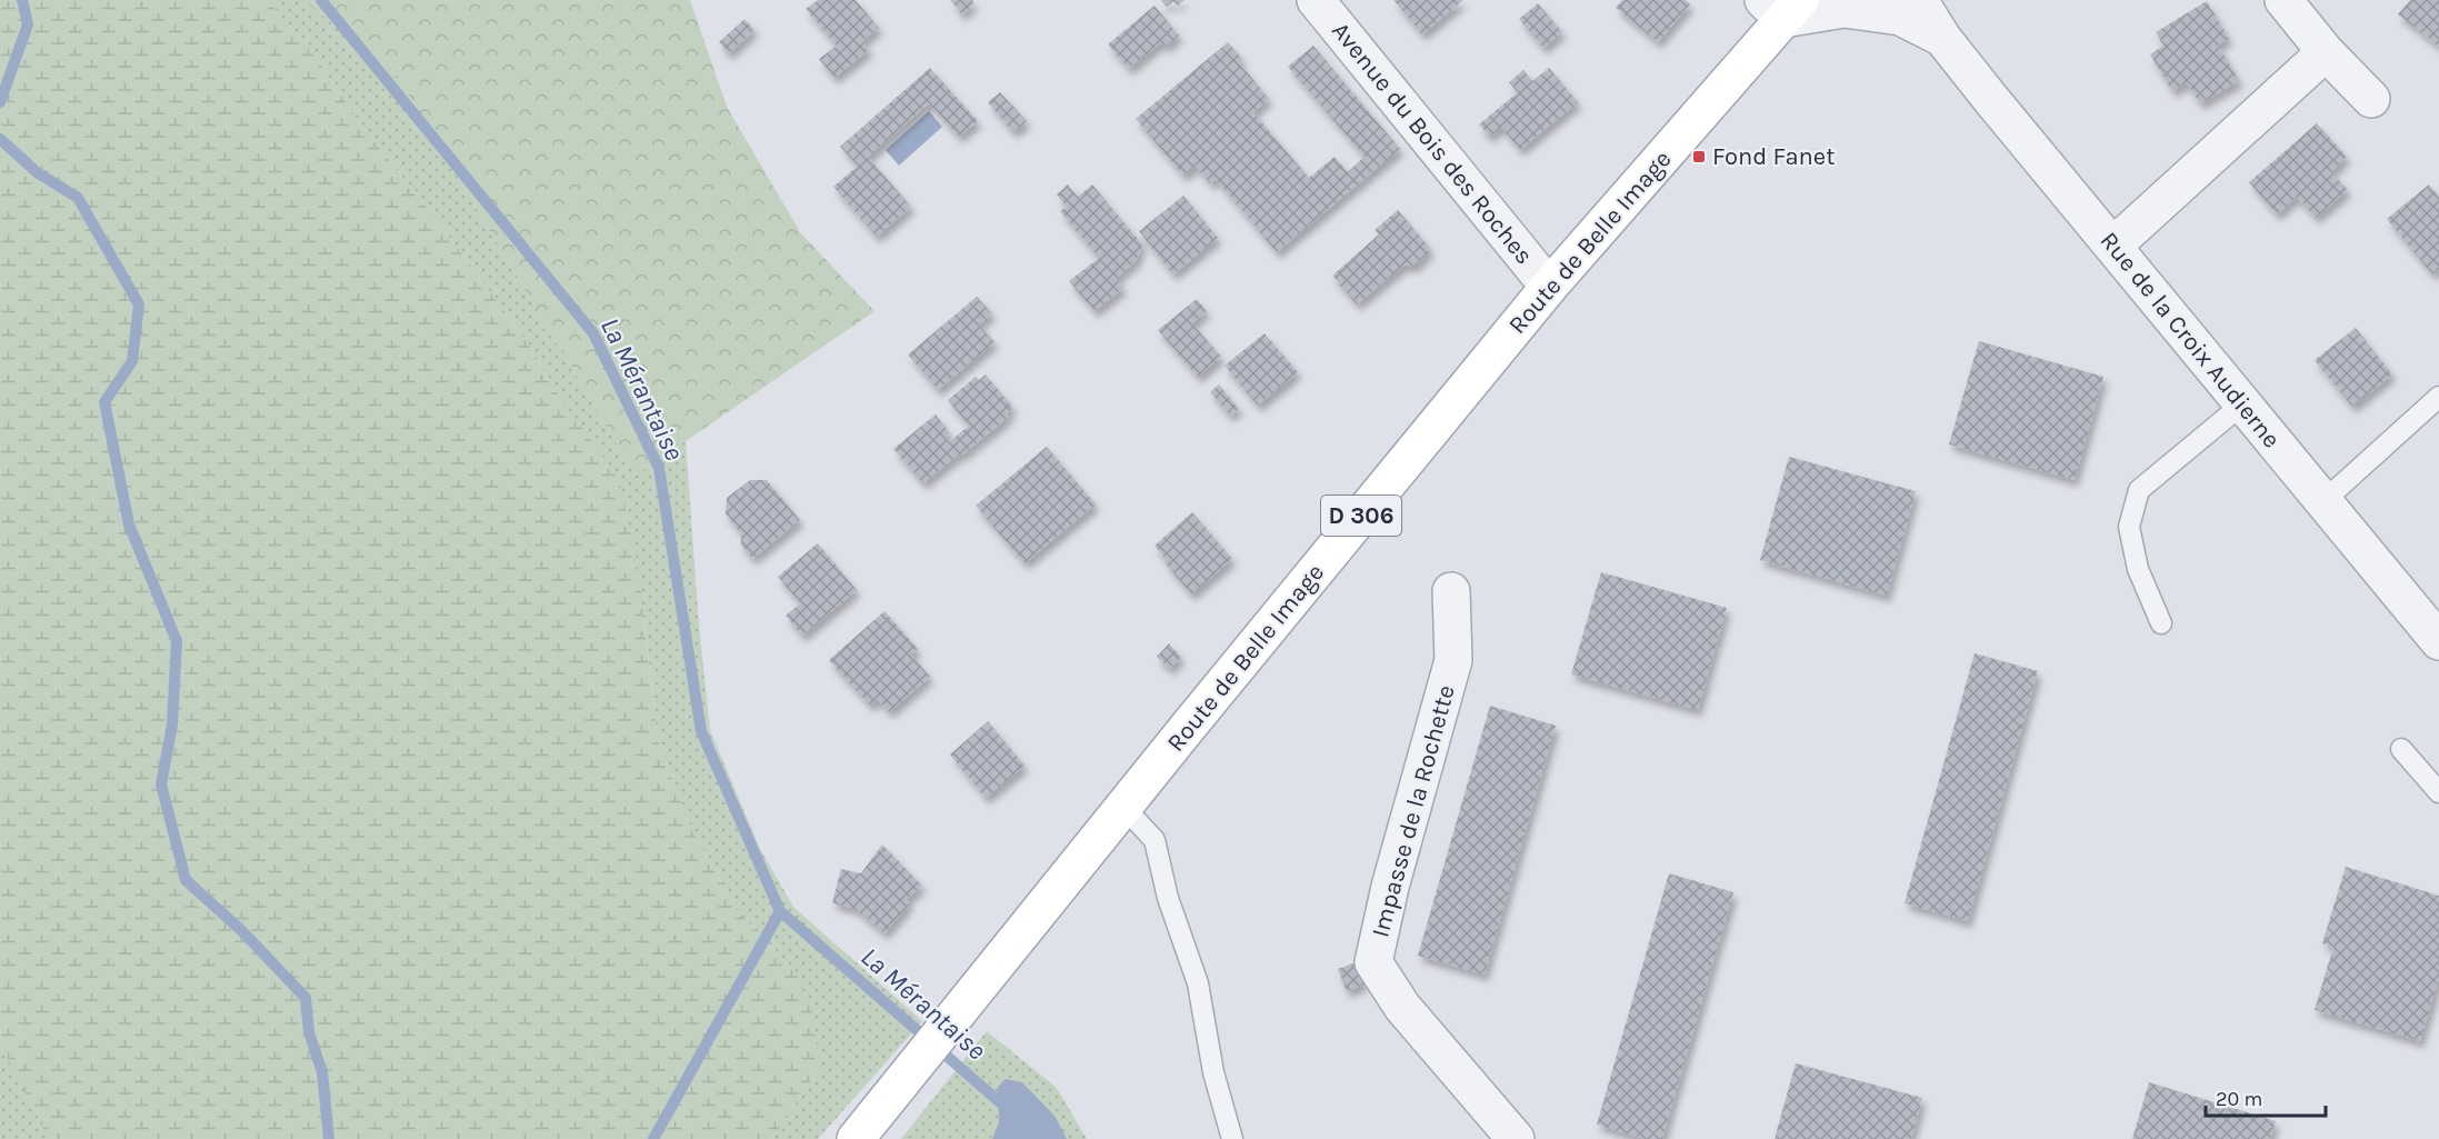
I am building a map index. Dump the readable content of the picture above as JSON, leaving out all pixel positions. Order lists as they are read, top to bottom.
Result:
{
  "streets": {
    "main road": ["Route de Belle Image", "D 306"],
    "street": ["Avenue du Bois des Roches", "Rue de la Croix Audierne", "Impasse de la Rochette"]
  },
  "crossings": [
    ["Avenue du Bois des Roches", "Route de Belle Image"],
    ["Route de Belle Image", "Rue de la Croix Audierne"]
  ],
  "water": ["La Mérantaise"],
  "places": {
    "transit": ["Fond Fanet"]
  },
  "scale_bar": "20 m"
}
